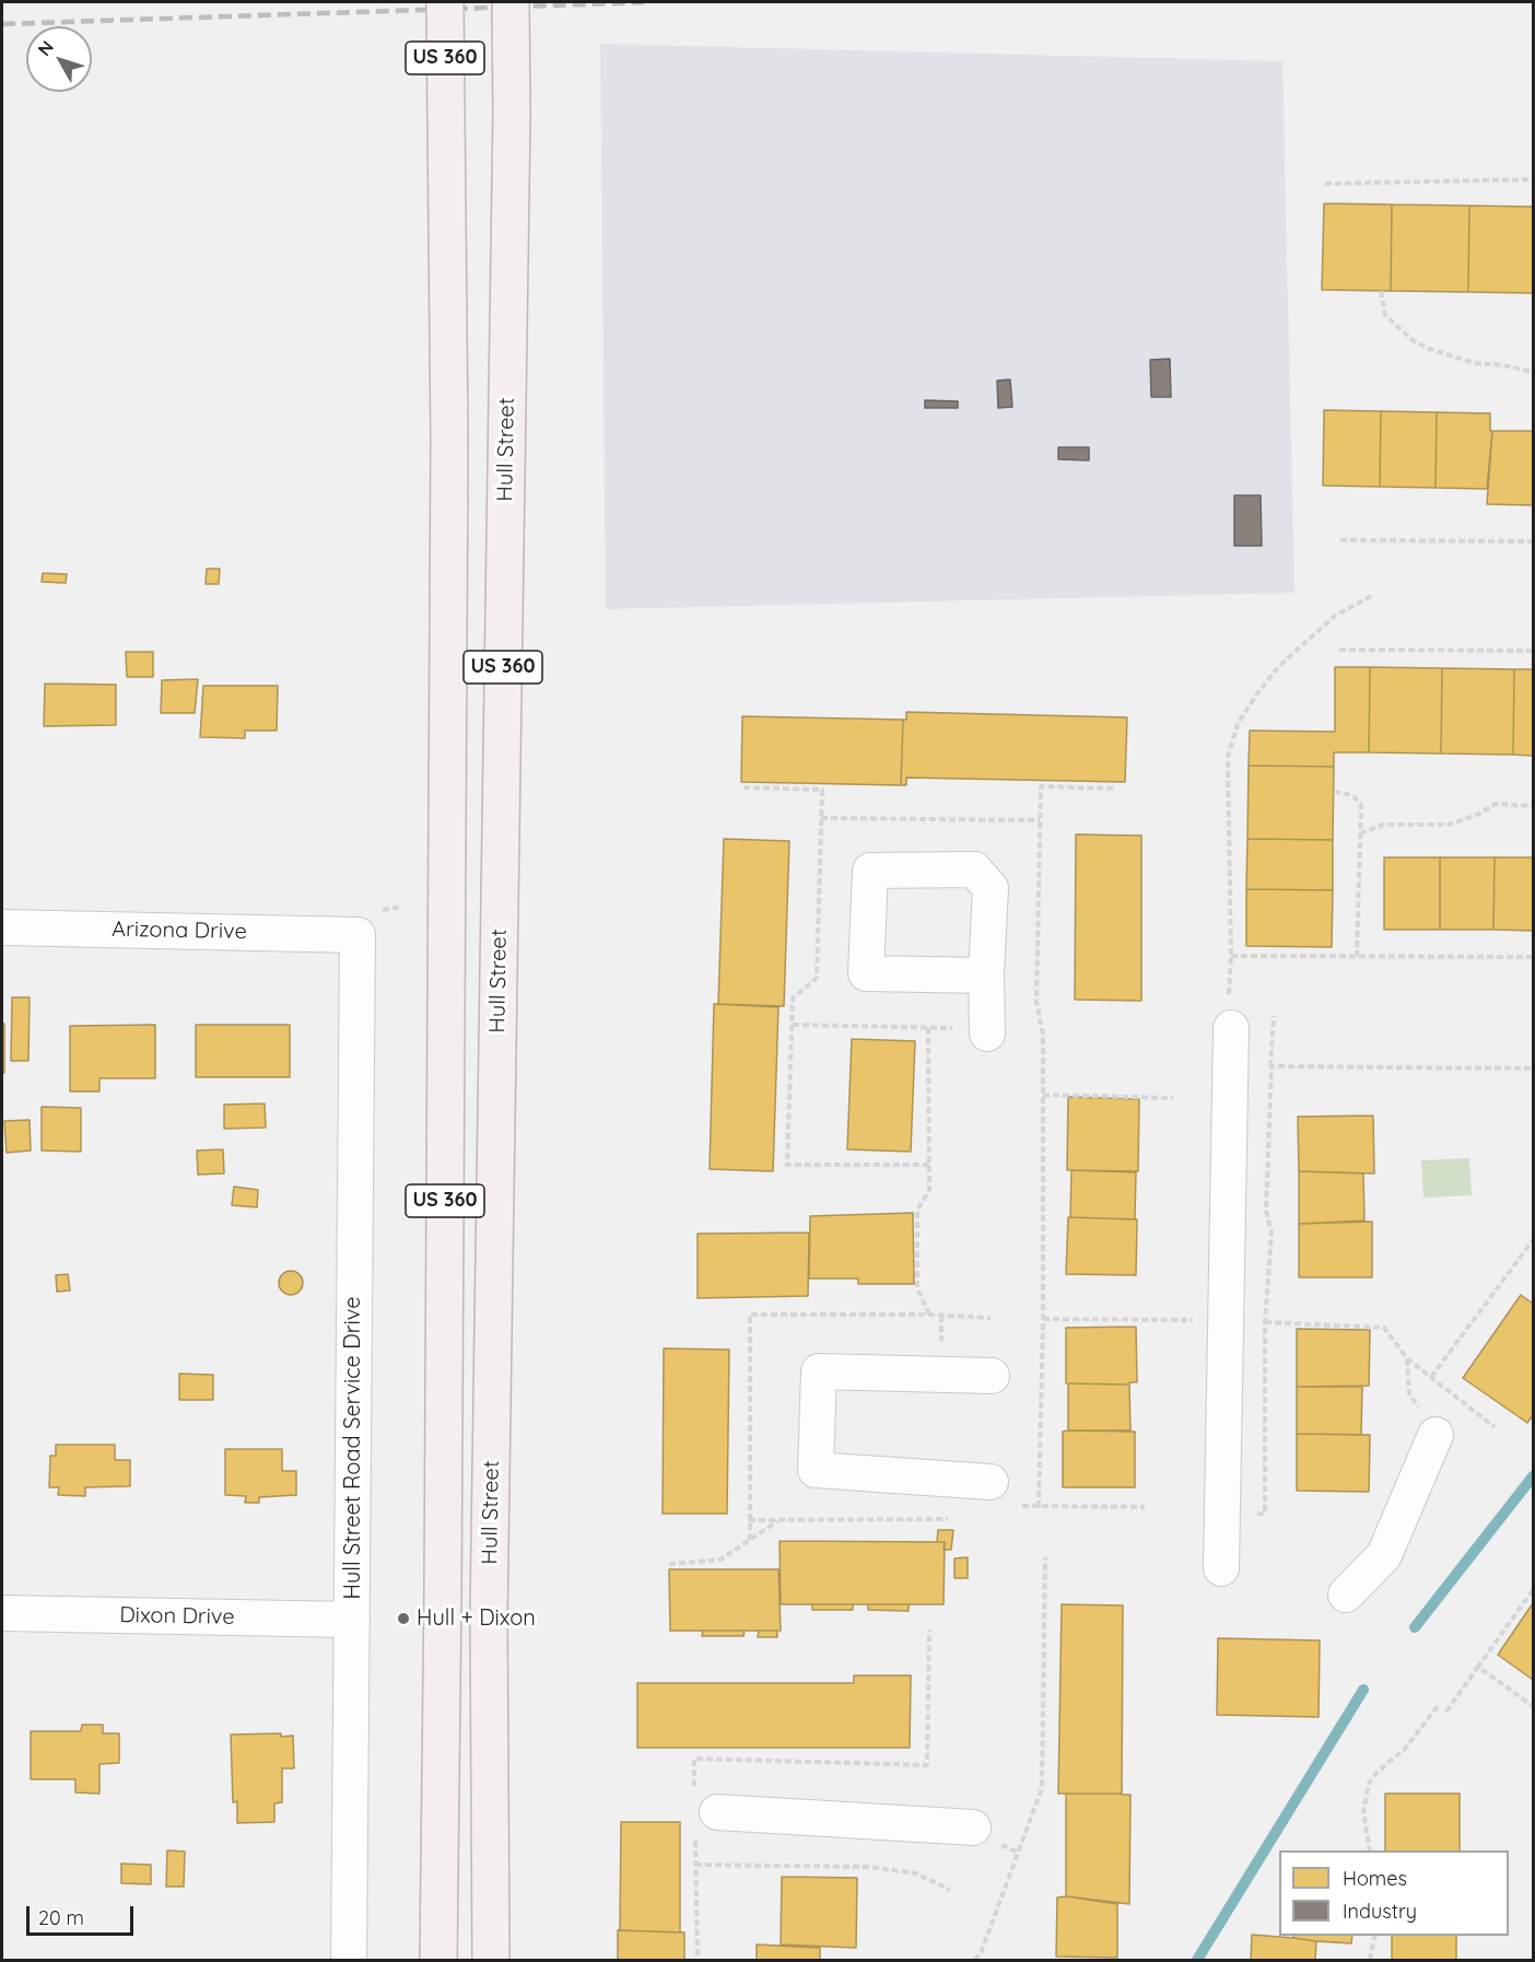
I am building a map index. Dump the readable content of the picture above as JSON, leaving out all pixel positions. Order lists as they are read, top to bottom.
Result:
{
  "streets": {
    "main road": ["US 360", "Hull Street"],
    "street": ["Arizona Drive", "Hull Street Road Service Drive", "Dixon Drive"]
  },
  "crossings": [
    ["Arizona Drive", "Hull Street Road Service Drive"],
    ["Hull Street Road Service Drive", "Dixon Drive"]
  ],
  "places": ["Hull + Dixon"],
  "legend": ["Homes", "Industry"],
  "scale_bar": "20 m",
  "north": "top left"
}
